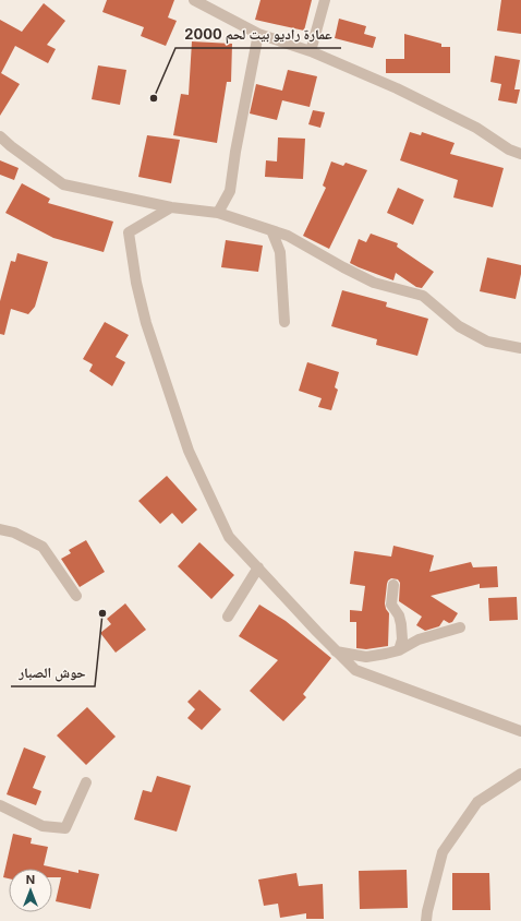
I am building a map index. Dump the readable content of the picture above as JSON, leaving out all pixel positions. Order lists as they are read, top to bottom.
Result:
{
  "places": ["عمارة راديو بيت لحم 2000", "حوش الصبار"],
  "north": "top"
}
